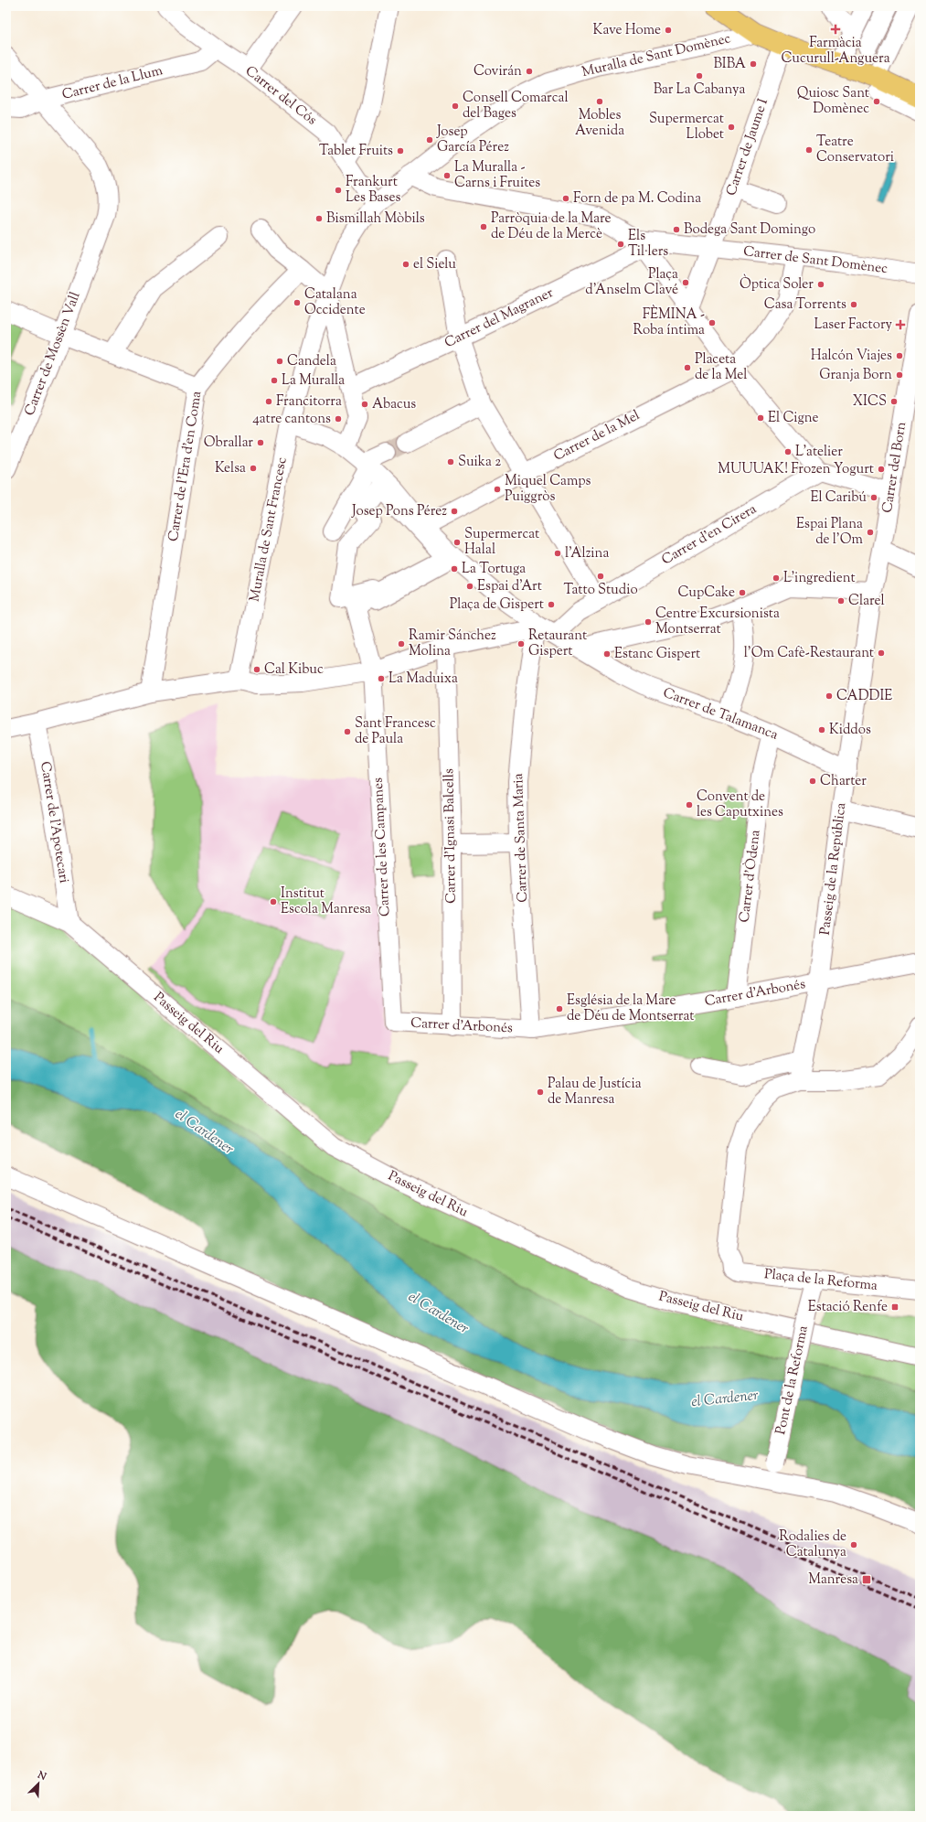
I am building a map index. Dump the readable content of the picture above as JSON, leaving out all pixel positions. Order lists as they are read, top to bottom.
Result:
{
  "streets": {
    "street": [
      "Muralla de Sant Domènec",
      "Carrer de la Llum",
      "Carrer del Cós",
      "Carrer de Jaume I",
      "Carrer de Sant Domènec",
      "Carrer del Magraner",
      "Carrer de Mossèn Vall",
      "Carrer de la Mel",
      "Carrer de l'Era d'en Coma",
      "Carrer del Born",
      "Muralla de Sant Francesc",
      "Carrer d'en Cirera",
      "Carrer de Talamanca",
      "Carrer de l'Apotecari",
      "Carrer d'Ignasi Balcells",
      "Carrer de Santa Maria",
      "Carrer de les Campanes",
      "Passeig de la República",
      "Carrer d'Òdena",
      "Carrer d'Arbonés",
      "Passeig del Riu",
      "Plaça de la Reforma",
      "Pont de la Reforma"
    ]
  },
  "crossings": [
    ["Muralla de Sant Domènec", "Muralla de Sant Francesc"],
    ["Carrer de la Llum", "Carrer del Cós"],
    ["Carrer de la Llum", "Carrer de Mossèn Vall"],
    ["Carrer del Cós", "Muralla de Sant Francesc"],
    ["Carrer de Jaume I", "Carrer de Sant Domènec"],
    ["Carrer del Born", "Passeig de la República"],
    ["Carrer d'en Cirera", "Carrer de Talamanca"],
    ["Carrer de Talamanca", "Carrer de Santa Maria"],
    ["Carrer de Talamanca", "Passeig de la República"],
    ["Carrer de Talamanca", "Carrer d'Òdena"],
    ["Carrer de l'Apotecari", "Passeig del Riu"],
    ["Carrer d'Ignasi Balcells", "Carrer d'Arbonés"],
    ["Carrer de Santa Maria", "Carrer d'Arbonés"],
    ["Carrer de les Campanes", "Carrer d'Arbonés"],
    ["Passeig de la República", "Carrer d'Arbonés"],
    ["Passeig de la República", "Plaça de la Reforma"],
    ["Carrer d'Òdena", "Carrer d'Arbonés"],
    ["Plaça de la Reforma", "Pont de la Reforma"]
  ],
  "water": ["el Cardener"],
  "places": {
    "health": ["Farmàcia Cucurull-Anguera", "Laser Factory"],
    "other": [
      "Kave Home",
      "BIBA",
      "Covirán",
      "Bar La Cabanya",
      "Mobles Avenida",
      "Quiosc Sant Domènec",
      "Consell Comarcal del Bages",
      "Supermercat Llobet",
      "Josep García Pérez",
      "Teatre Conservatori",
      "Tablet Fruits",
      "La Muralla - Carns i Fruites",
      "Frankurt Les Bases",
      "Forn de pa M. Codina",
      "Bismillah Mòbils",
      "Parròquia de la Mare de Déu de la Mercè",
      "Bodega Sant Domingo",
      "Els Til·lers",
      "el Sielu",
      "Plaça d'Anselm Clavé",
      "Òptica Soler",
      "Catalana Occidente",
      "Casa Torrents",
      "FÈMINA - Roba íntima",
      "Halcón Viajes",
      "Candela",
      "Placeta de la Mel",
      "Granja Born",
      "La Muralla",
      "Francitorra",
      "XICS",
      "Abacus",
      "El Cigne",
      "4atre cantons",
      "Obrallar",
      "L'atelier",
      "Suika 2",
      "Kelsa",
      "MUUUAK! Frozen Yogurt",
      "Miquel Camps Puiggròs",
      "El Caribú",
      "Josep Pons Pérez",
      "Espai Plana de l'Om",
      "Supermercat Halal",
      "l'Alzina",
      "La Tortuga",
      "Tatto Studio",
      "L'ingredient",
      "Espai d'Art",
      "CupCake",
      "Clarel",
      "Plaça de Gispert",
      "Centre Excursionista Montserrat",
      "Ramir Sánchez Molina",
      "Retaurant Gispert",
      "l'Om Cafè-Restaurant",
      "Estanc Gispert",
      "Cal Kibuc",
      "La Maduixa",
      "CADDIE",
      "Kiddos",
      "Sant Francesc de Paula",
      "Charter",
      "Convent de les Caputxines",
      "Institut Escola Manresa",
      "Església de la Mare de Déu de Montserrat",
      "Palau de Justícia de Manresa",
      "Rodalies de Catalunya"
    ],
    "transit": ["Estació Renfe", "Manresa"]
  },
  "north": "top right"
}
